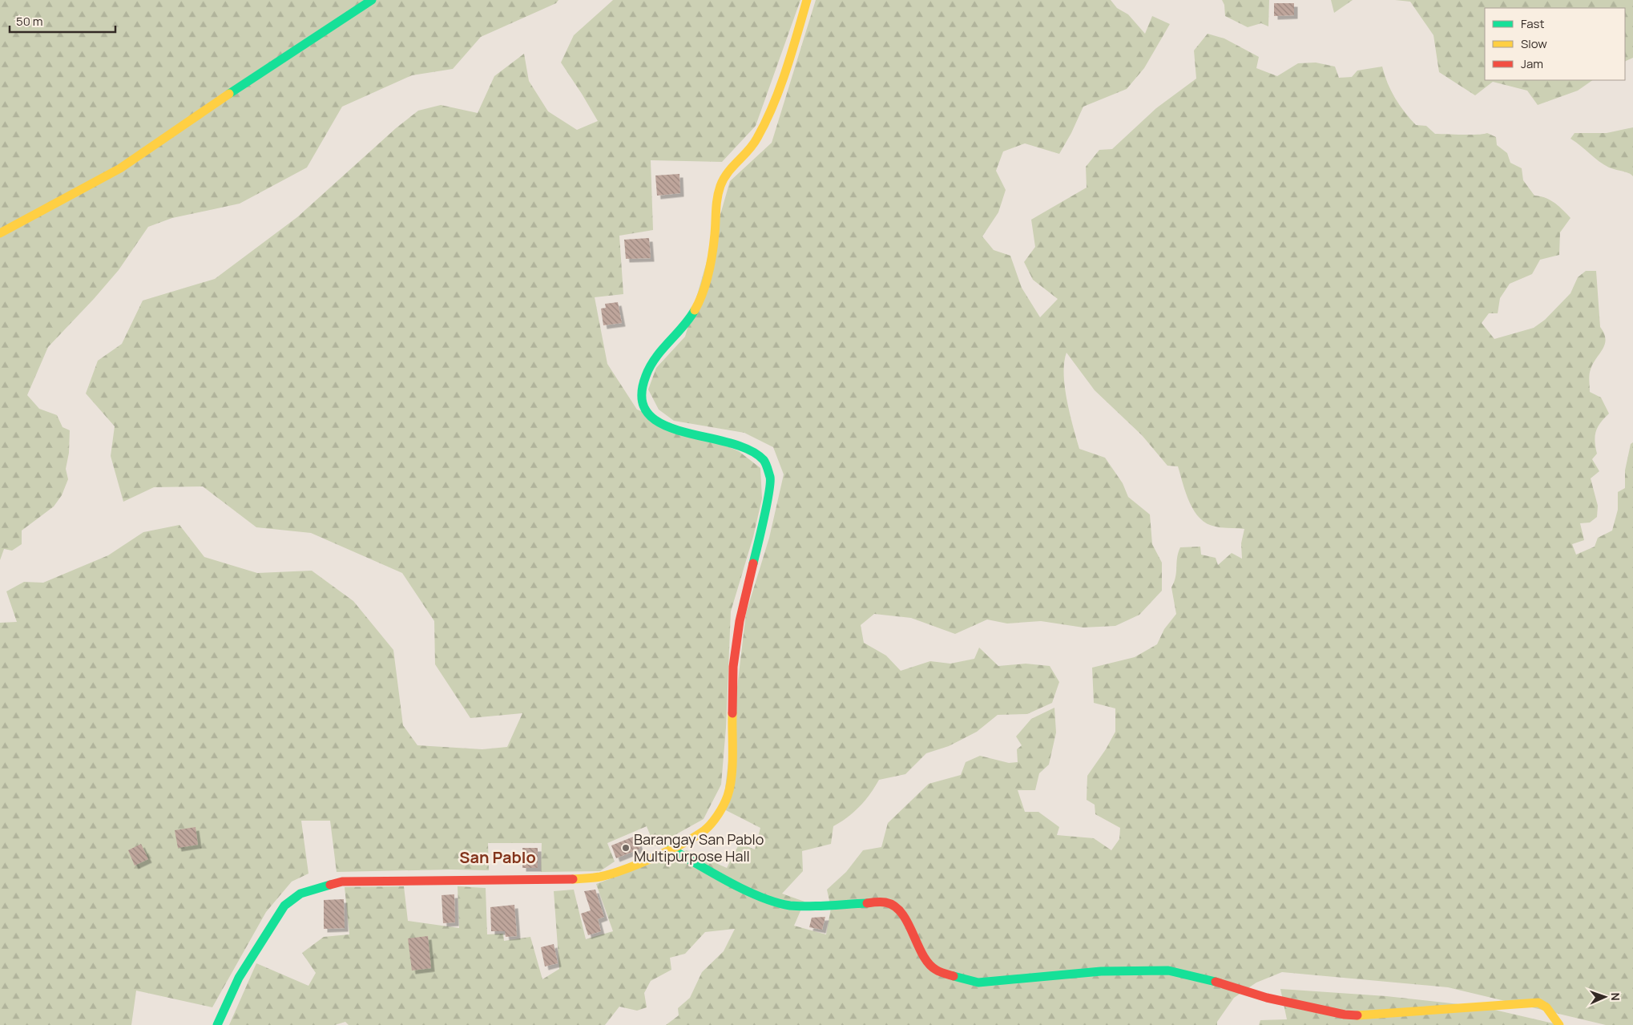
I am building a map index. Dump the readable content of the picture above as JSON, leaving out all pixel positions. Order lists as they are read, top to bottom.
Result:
{
  "districts": ["San Pablo"],
  "places": ["Barangay San Pablo Multipurpose Hall"],
  "legend": ["Fast", "Slow", "Jam"],
  "scale_bar": "50 m",
  "north": "right"
}
